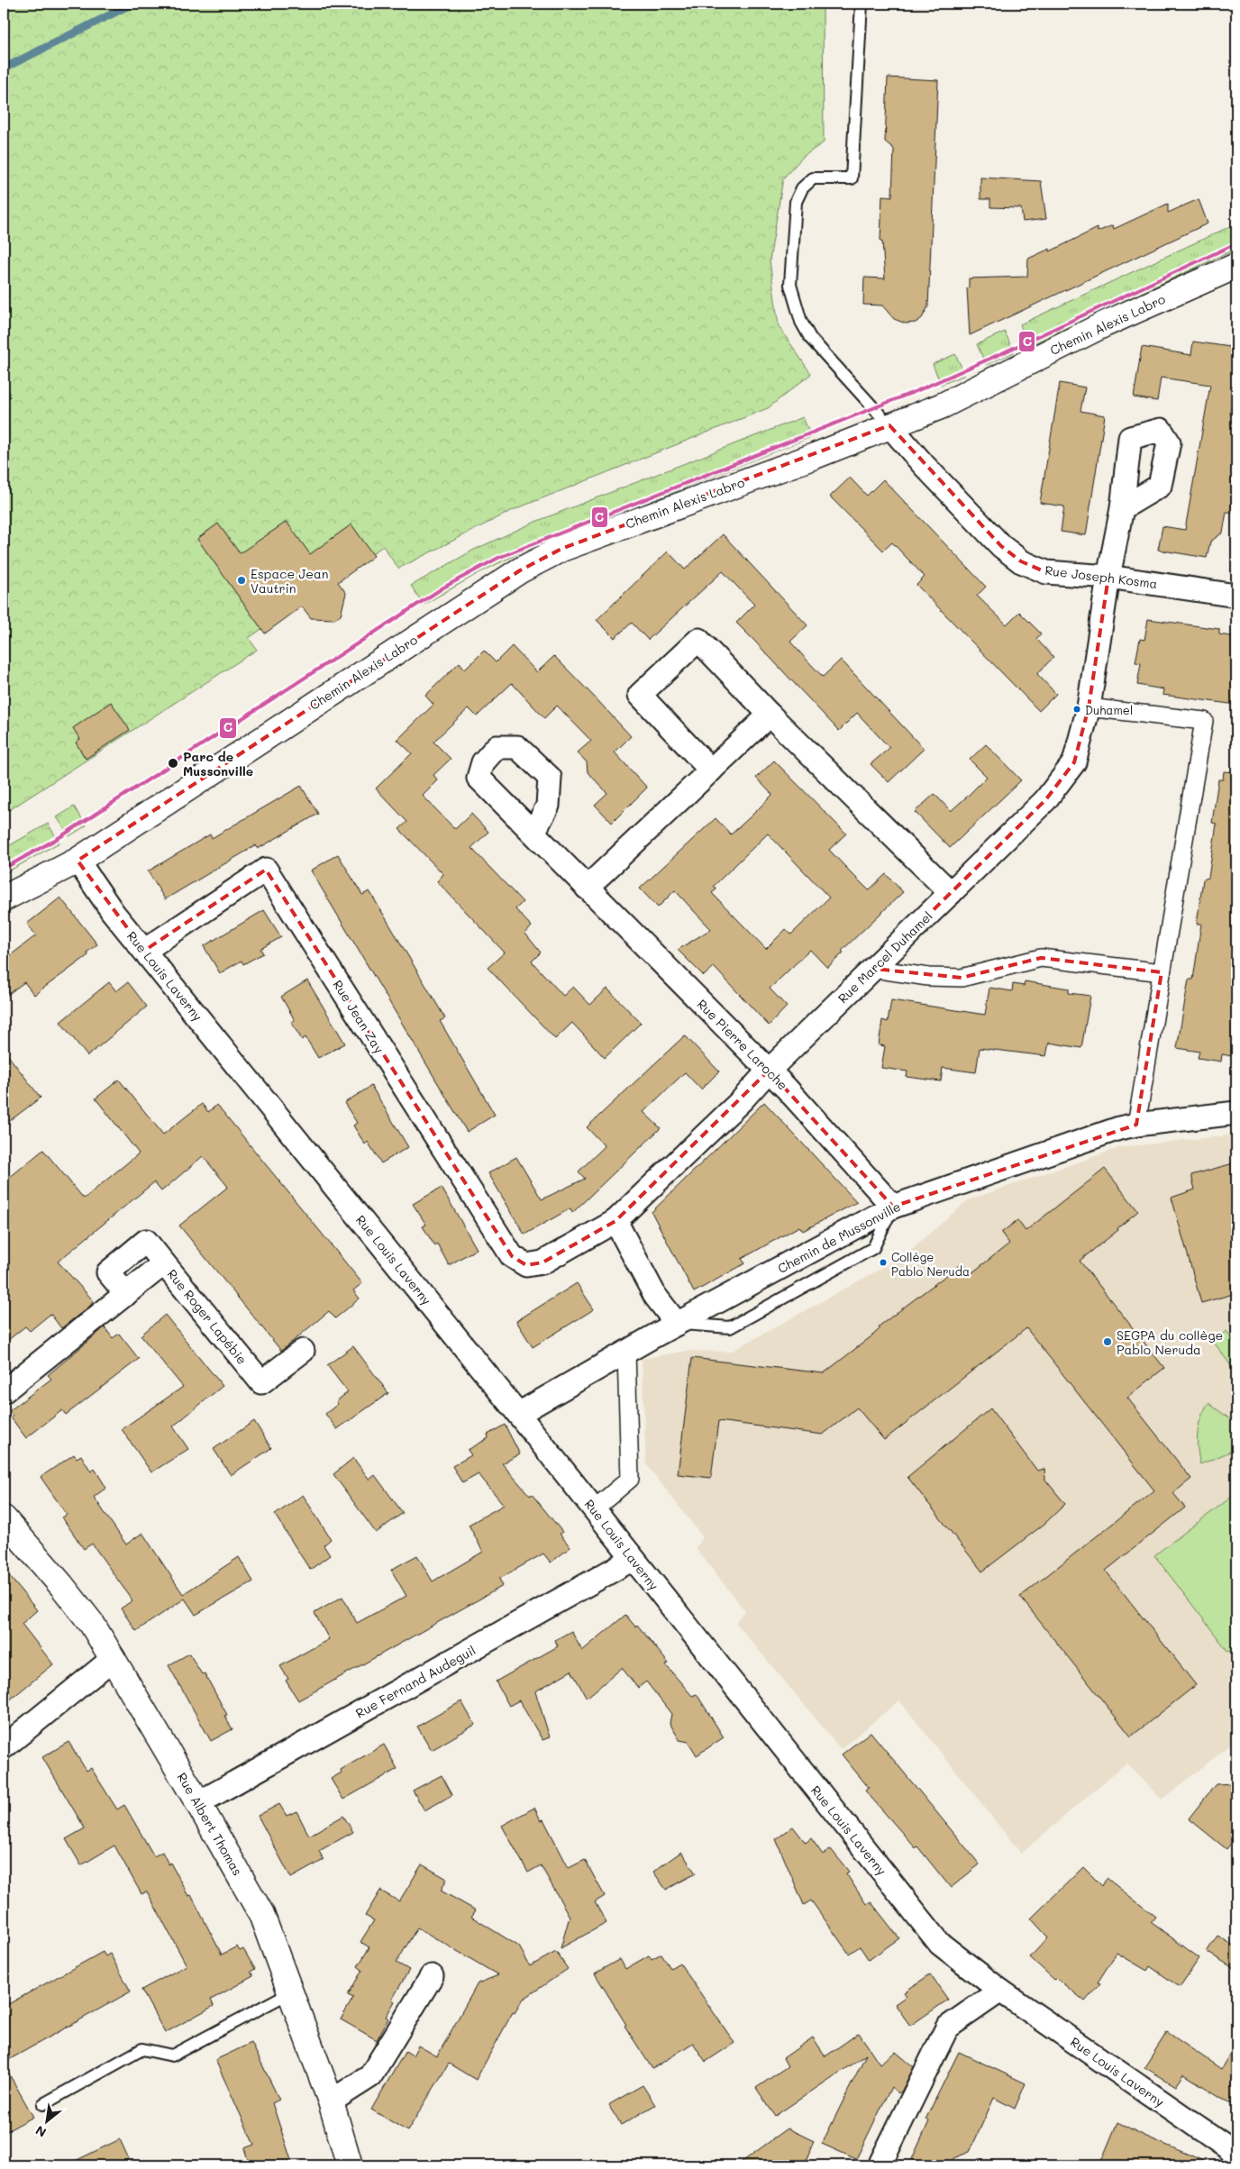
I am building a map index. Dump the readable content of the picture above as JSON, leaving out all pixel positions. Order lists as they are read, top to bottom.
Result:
{
  "streets": {
    "street": [
      "Chemin Alexis Labro",
      "Rue Joseph Kosma",
      "Rue Marcel Duhamel",
      "Rue Louis Laverny",
      "Rue Jean Zay",
      "Rue Pierre Laroche",
      "Chemin de Mussonville",
      "Rue Roger Lapébie",
      "Rue Fernand Audeguil",
      "Rue Albert Thomas"
    ]
  },
  "crossings": [
    ["Chemin Alexis Labro", "Rue Joseph Kosma"],
    ["Chemin Alexis Labro", "Rue Louis Laverny"],
    ["Rue Joseph Kosma", "Rue Marcel Duhamel"],
    ["Rue Marcel Duhamel", "Rue Jean Zay"],
    ["Rue Marcel Duhamel", "Rue Pierre Laroche"],
    ["Rue Louis Laverny", "Rue Jean Zay"],
    ["Rue Louis Laverny", "Chemin de Mussonville"],
    ["Rue Louis Laverny", "Rue Fernand Audeguil"],
    ["Rue Pierre Laroche", "Chemin de Mussonville"],
    ["Rue Fernand Audeguil", "Rue Albert Thomas"]
  ],
  "places": [
    "Espace Jean Vautrin",
    "Duhamel",
    "Parc de Mussonville",
    "Collège Pablo Neruda",
    "SEGPA du collège Pablo Neruda"
  ],
  "lines": ["transit line C"],
  "north": "bottom left"
}
